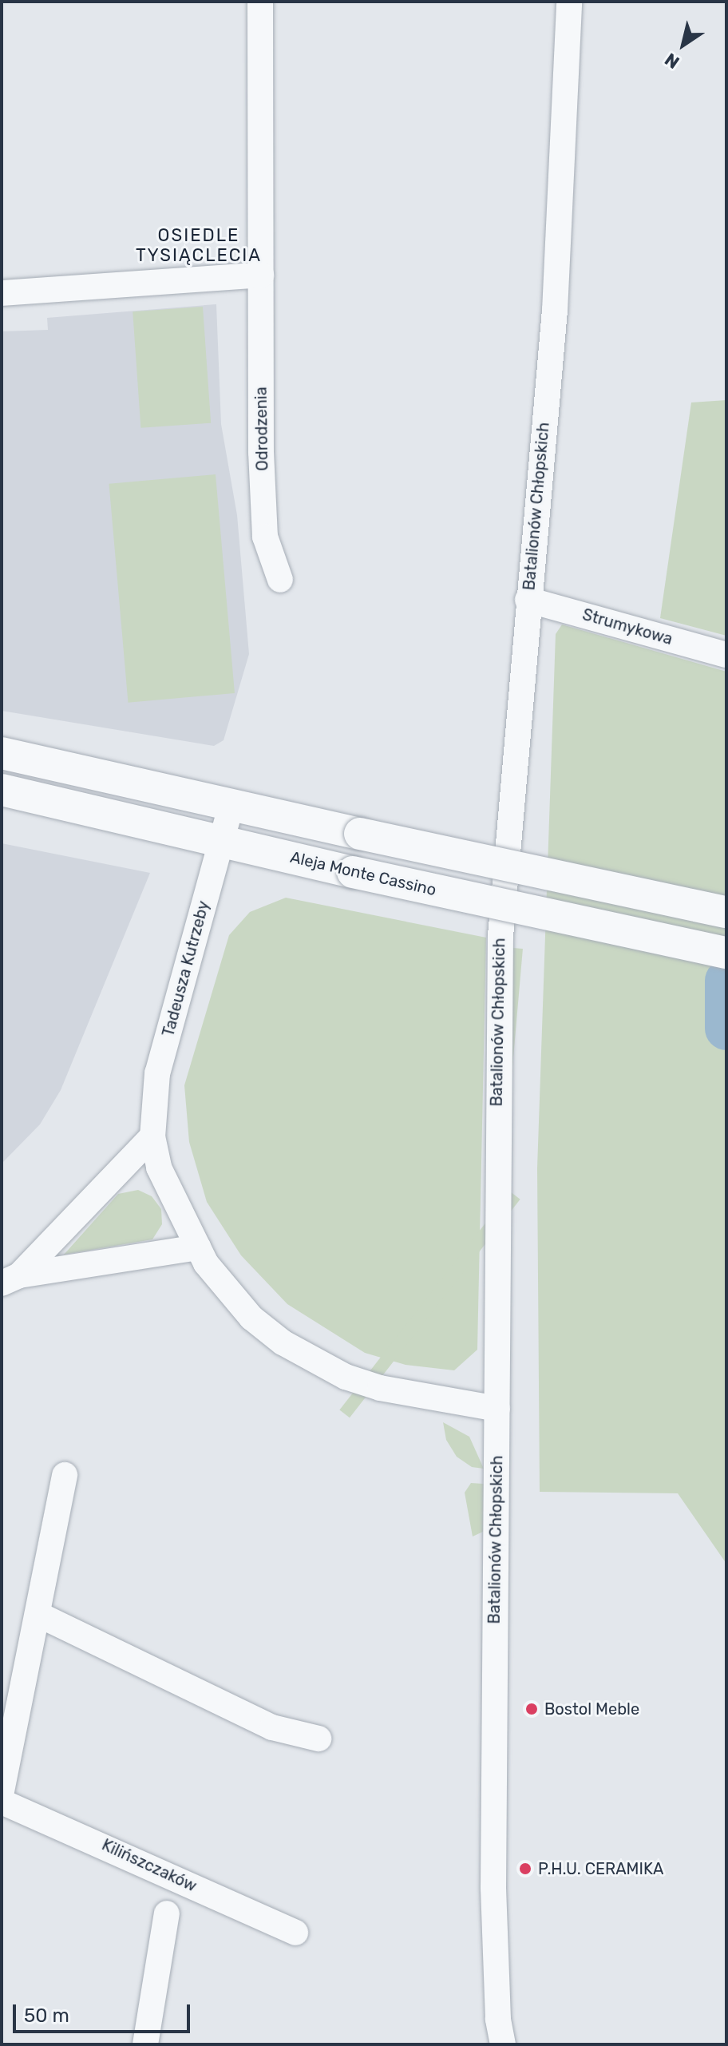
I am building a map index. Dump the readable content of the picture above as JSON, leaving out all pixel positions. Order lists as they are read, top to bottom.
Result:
{
  "streets": {
    "street": [
      "Odrodzenia",
      "Batalionów Chłopskich",
      "Strumykowa",
      "Aleja Monte Cassino",
      "Tadeusza Kutrzeby",
      "Kilińszczaków"
    ]
  },
  "crossings": [
    ["Batalionów Chłopskich", "Strumykowa"],
    ["Batalionów Chłopskich", "Tadeusza Kutrzeby"],
    ["Aleja Monte Cassino", "Tadeusza Kutrzeby"]
  ],
  "districts": ["OSIEDLE TYSIĄCLECIA"],
  "places": ["Bostol Meble", "P.H.U. CERAMIKA"],
  "scale_bar": "50 m",
  "north": "bottom left"
}
